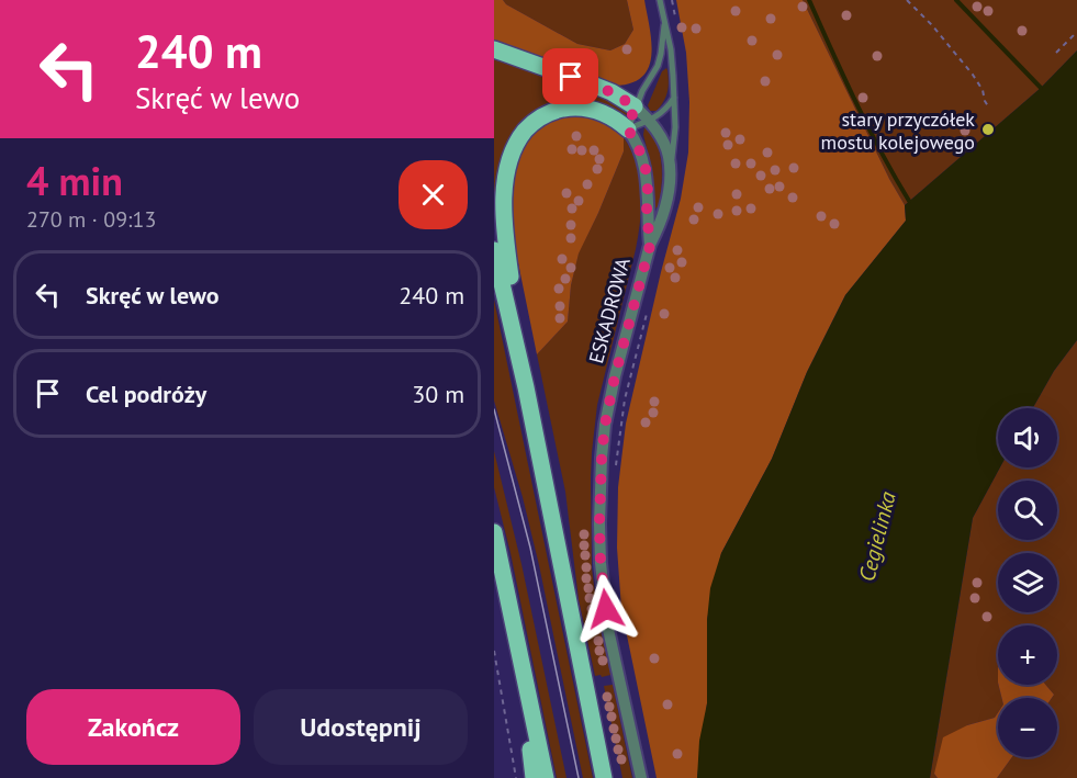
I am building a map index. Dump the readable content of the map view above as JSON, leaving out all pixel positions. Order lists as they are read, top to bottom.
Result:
{
  "streets": {
    "street": ["ESKADROWA"]
  },
  "water": ["Cegielinka"],
  "places": ["stary przyczółek mostu kolejowego"],
  "page": {
    "turn": ["240 m", "Skręć w lewo"],
    "heading": ["4 min", "270 m · 09:13"],
    "list": [
      {
        "name": "Skręć w lewo",
        "value": "240 m"
      },
      {
        "name": "Cel podróży",
        "value": "30 m"
      }
    ],
    "map_buttons": ["+", "−"],
    "buttons": ["Zakończ", "Udostępnij"]
  }
}
